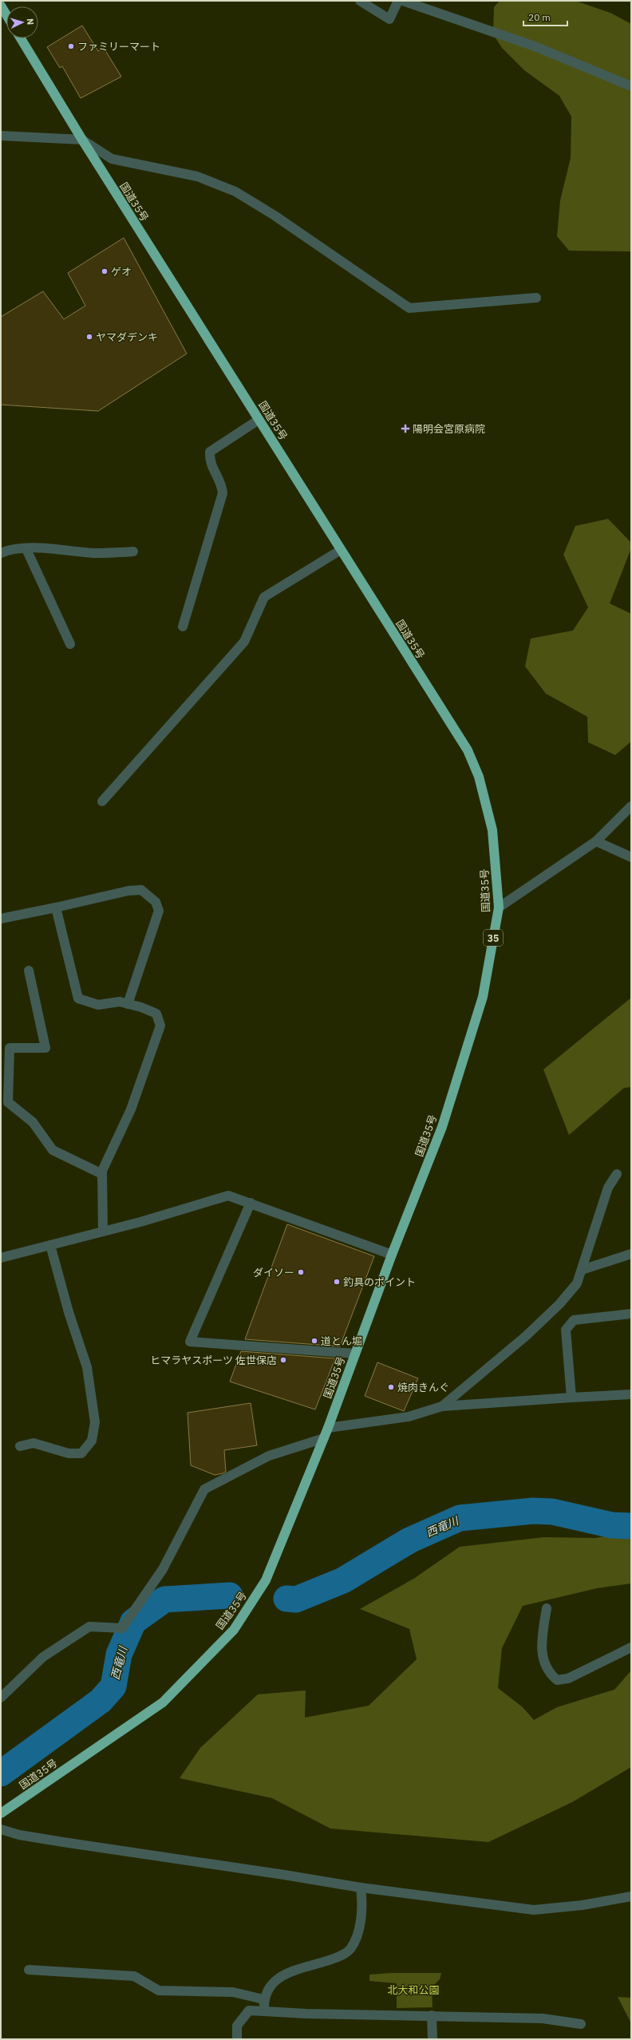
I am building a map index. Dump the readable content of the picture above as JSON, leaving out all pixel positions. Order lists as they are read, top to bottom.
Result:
{
  "streets": {
    "highway": ["国道35号", "35"]
  },
  "water": ["西竜川"],
  "parks": ["北大和公園"],
  "places": {
    "other": [
      "ファミリーマート",
      "ゲオ",
      "ヤマダデンキ",
      "ダイソー",
      "釣具のポイント",
      "道とん堀",
      "ヒマラヤスポーツ 佐世保店",
      "焼肉きんぐ"
    ],
    "health": ["陽明会宮原病院"]
  },
  "scale_bar": "20 m",
  "north": "right"
}
